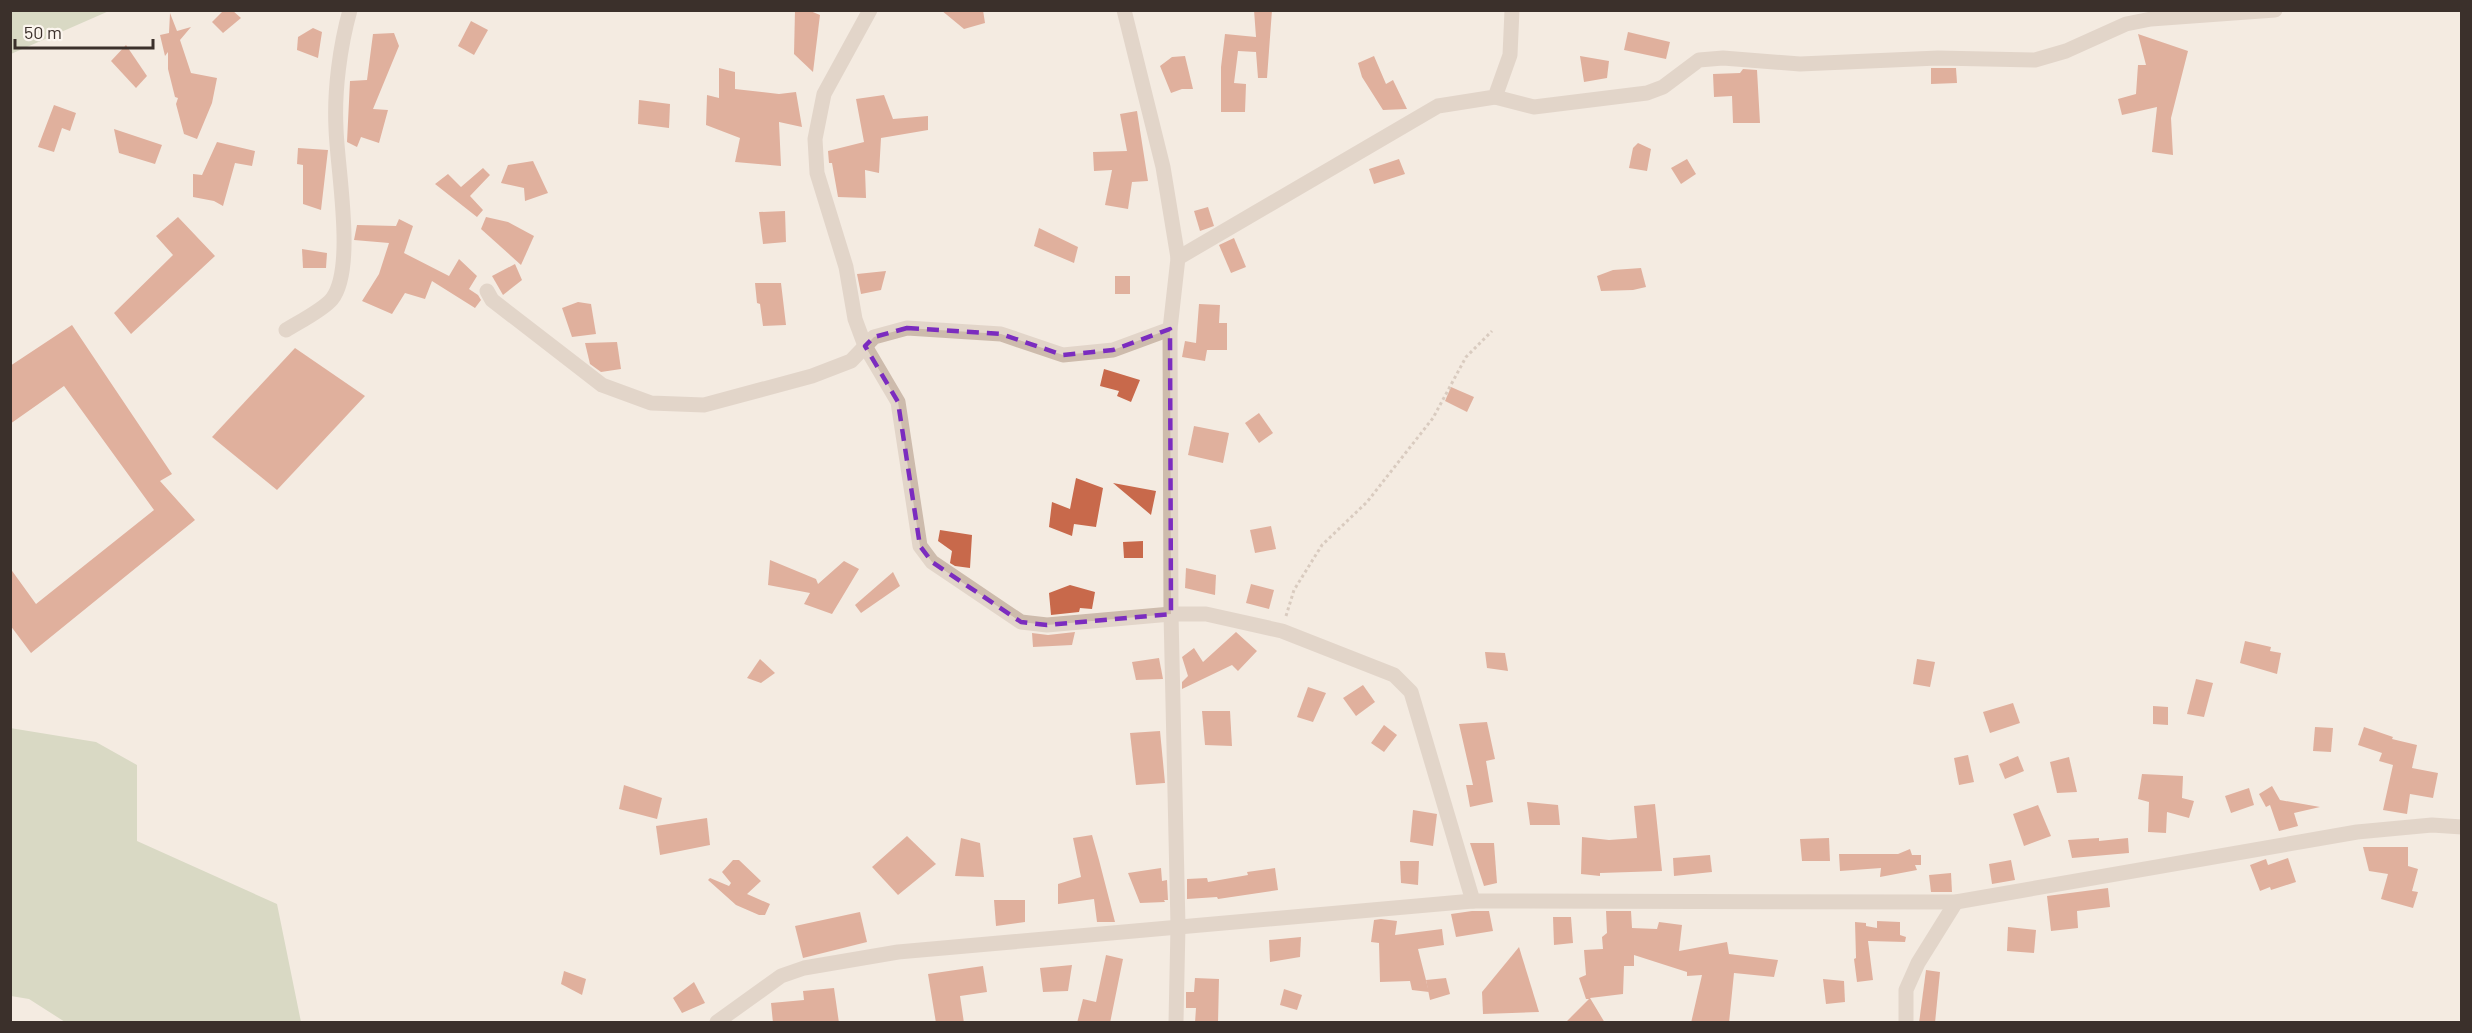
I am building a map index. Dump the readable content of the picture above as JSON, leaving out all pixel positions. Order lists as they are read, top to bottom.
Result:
{
  "scale_bar": "50 m"
}
